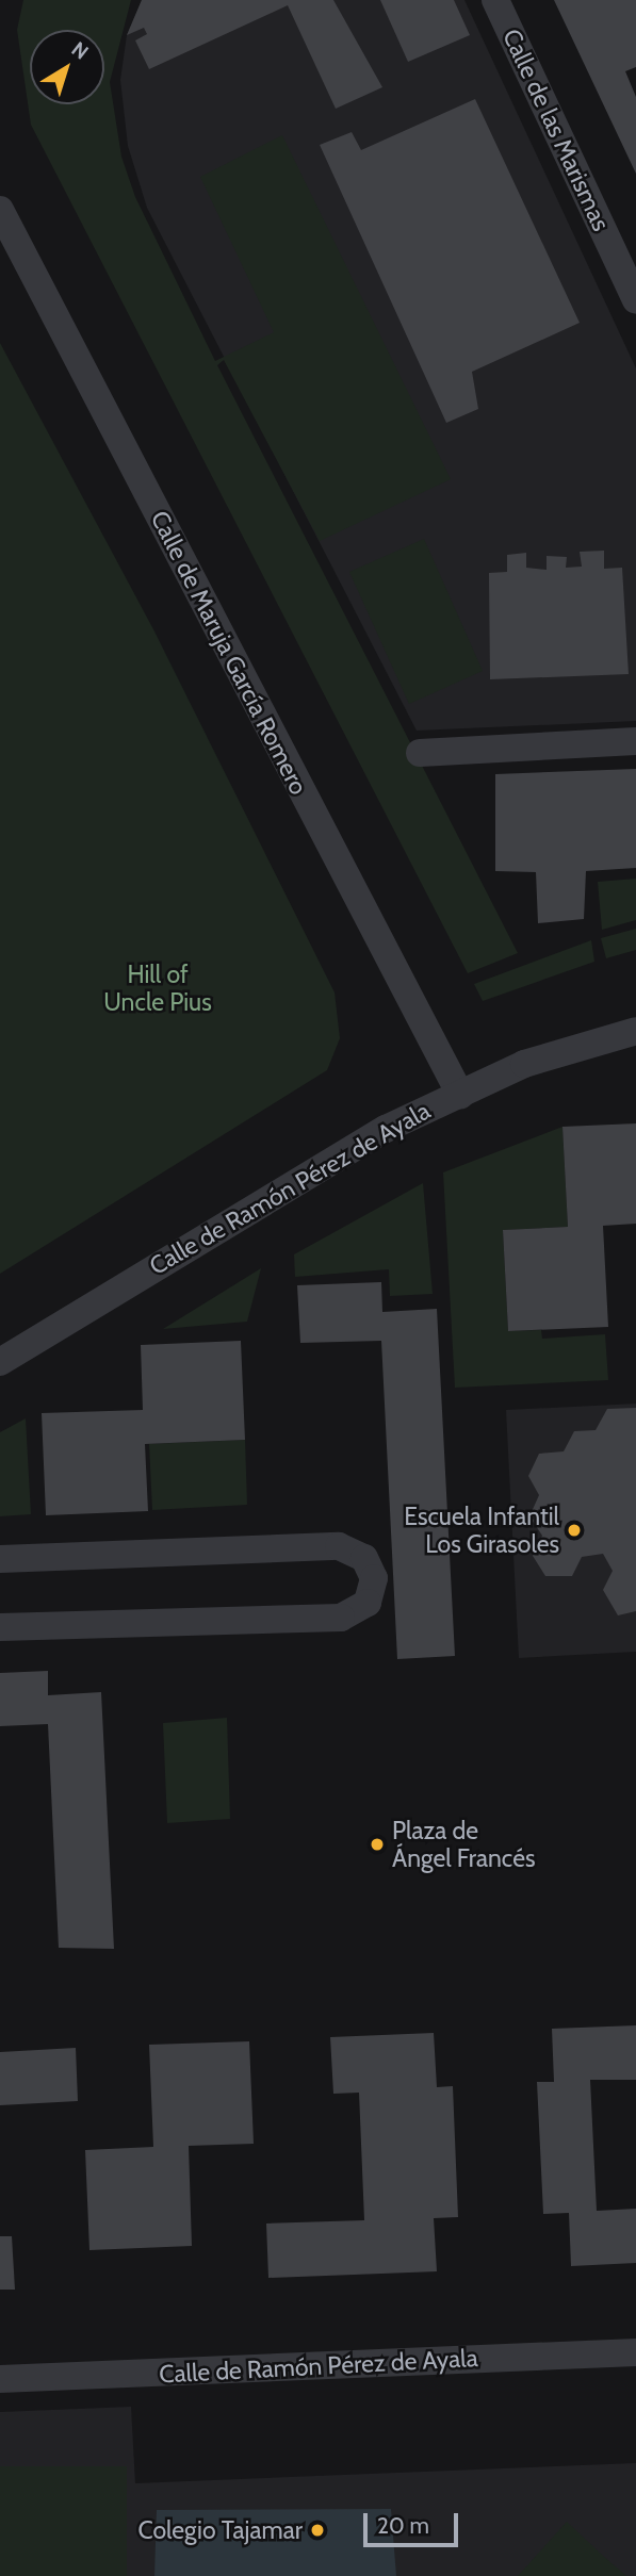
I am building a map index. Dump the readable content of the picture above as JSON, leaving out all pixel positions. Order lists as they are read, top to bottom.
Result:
{
  "streets": {
    "street": ["Calle de las Marismas", "Calle de Maruja García Romero", "Calle de Ramón Pérez de Ayala"]
  },
  "crossings": [
    ["Calle de Maruja García Romero", "Calle de Ramón Pérez de Ayala"]
  ],
  "parks": ["Hill of Uncle Pius"],
  "places": ["Escuela Infantil Los Girasoles", "Plaza de Ángel Francés", "Colegio Tajamar"],
  "scale_bar": "20 m",
  "north": "top right"
}
